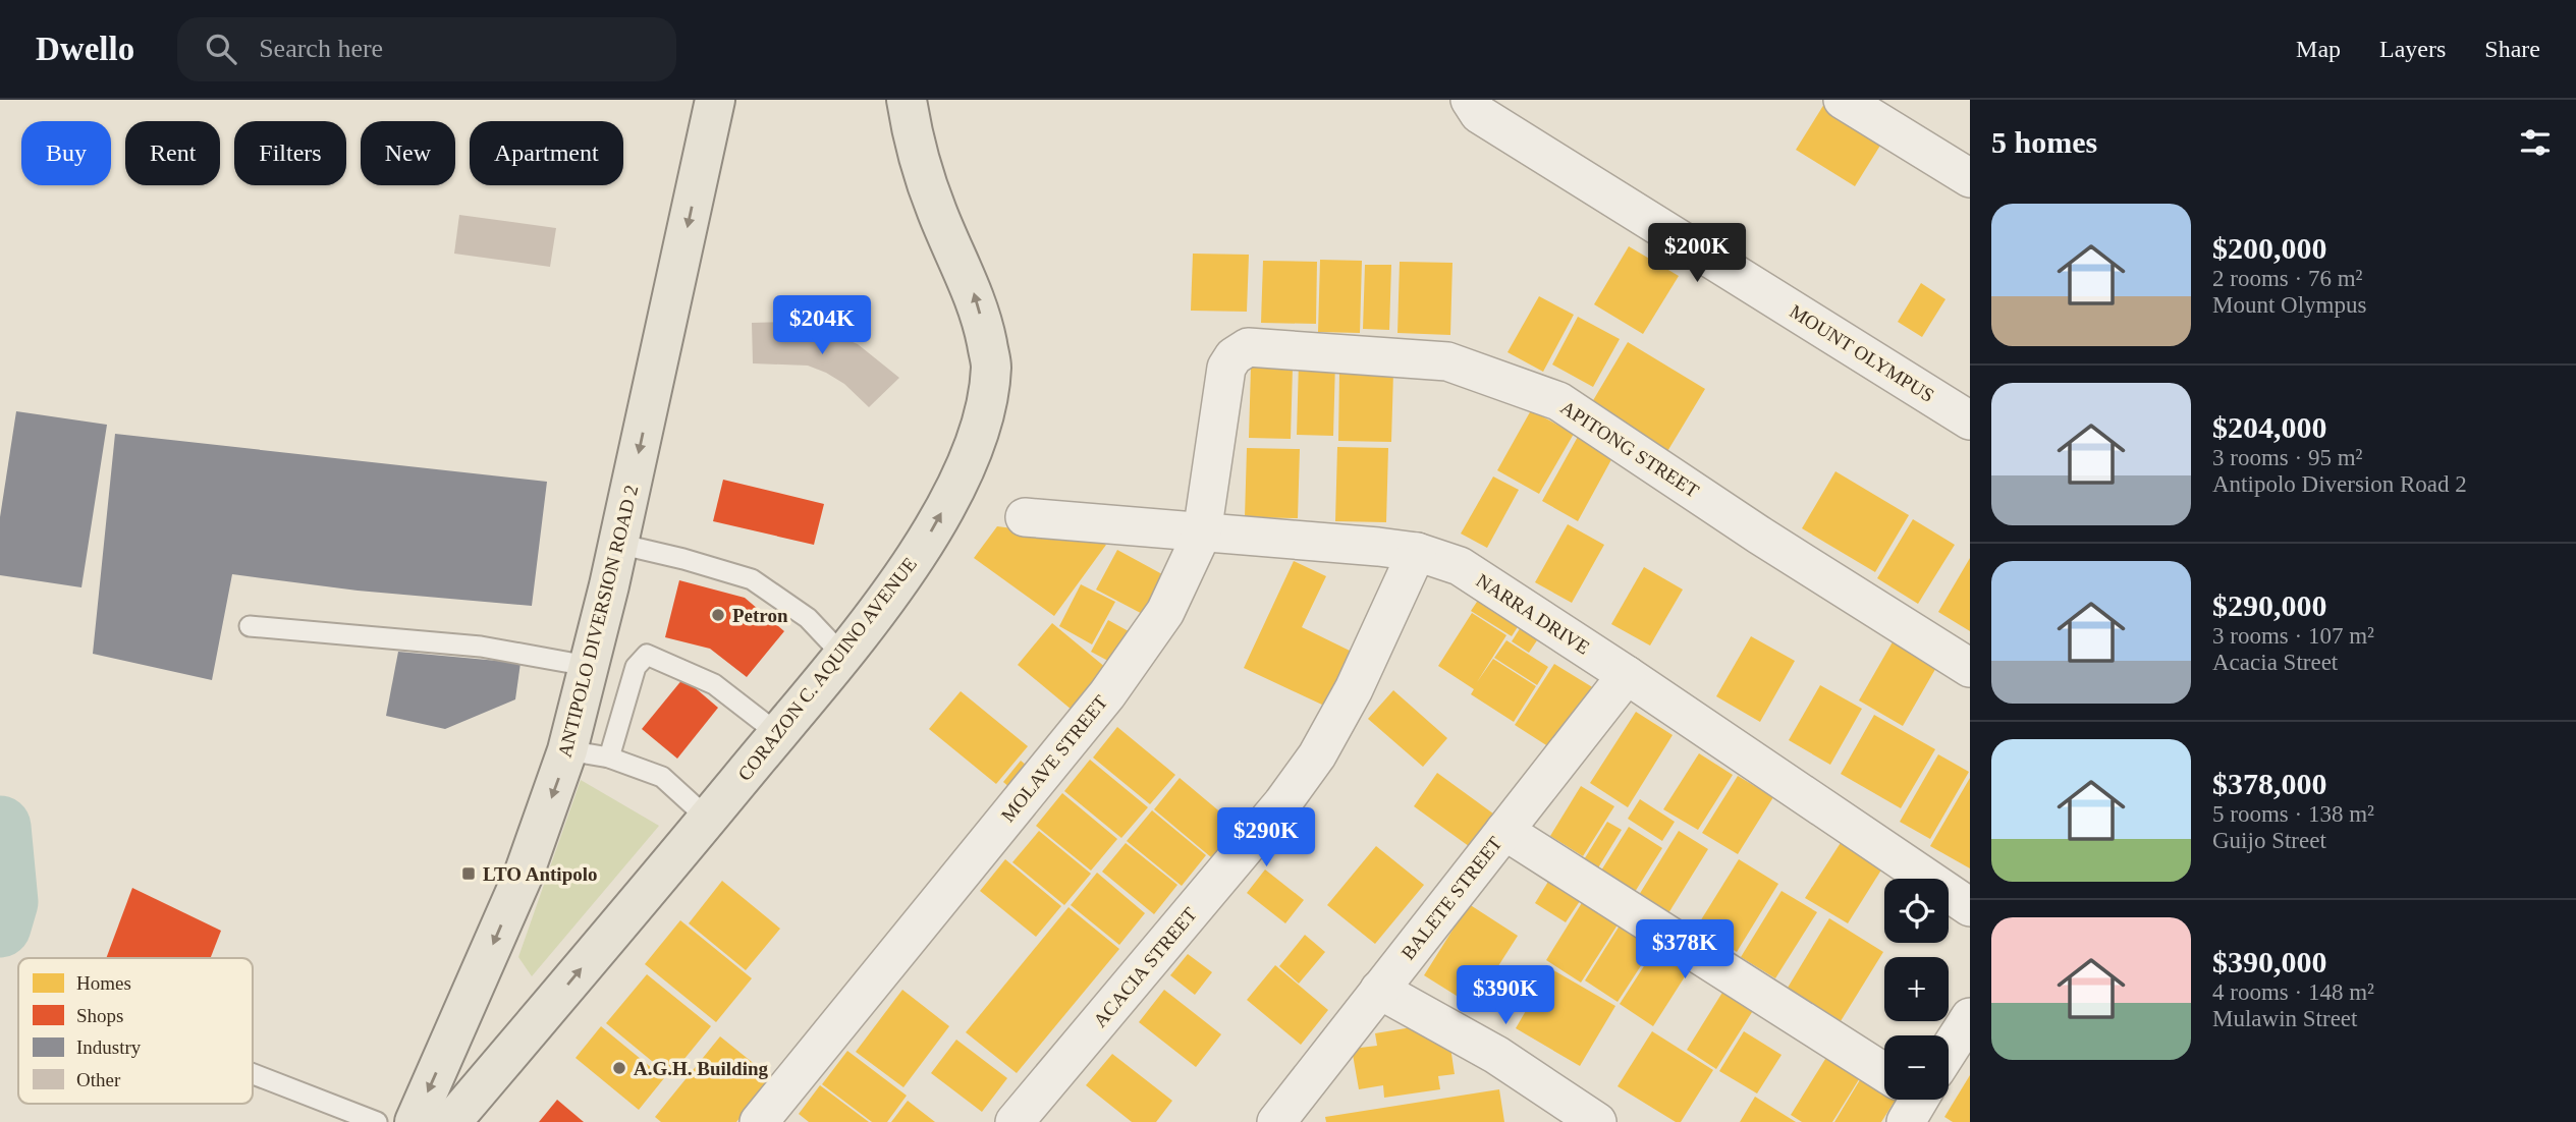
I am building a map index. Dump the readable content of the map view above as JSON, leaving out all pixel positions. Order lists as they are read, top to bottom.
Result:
{
  "streets": {
    "main road": ["ANTIPOLO DIVERSION ROAD 2", "CORAZON C. AQUINO AVENUE"],
    "street": [
      "MOUNT OLYMPUS",
      "APITONG STREET",
      "NARRA DRIVE",
      "MOLAVE STREET",
      "BALETE STREET",
      "ACACIA STREET"
    ]
  },
  "crossings": [
    ["APITONG STREET", "MOLAVE STREET"],
    ["NARRA DRIVE", "MOLAVE STREET"],
    ["NARRA DRIVE", "BALETE STREET"],
    ["NARRA DRIVE", "ACACIA STREET"]
  ],
  "one_way": ["ANTIPOLO DIVERSION ROAD 2", "CORAZON C. AQUINO AVENUE"],
  "places": {
    "other": ["Petron", "A.G.H. Building"],
    "transit": ["LTO Antipolo"]
  },
  "legend": [
    "Homes",
    "Shops",
    "Industry",
    "Other"
  ],
  "page": {
    "header": "Dwello",
    "search": "Search here",
    "nav": ["Map", "Layers", "Share"],
    "heading": "5 homes",
    "chip": [
      "Buy",
      "Rent",
      "Filters",
      "New",
      "Apartment"
    ],
    "list": [
      {
        "name": "$200,000",
        "note": "2 rooms · 76 m² · Mount Olympus"
      },
      {
        "name": "$204,000",
        "note": "3 rooms · 95 m² · Antipolo Diversion Road 2"
      },
      {
        "name": "$290,000",
        "note": "3 rooms · 107 m² · Acacia Street"
      },
      {
        "name": "$378,000",
        "note": "5 rooms · 138 m² · Guijo Street"
      },
      {
        "name": "$390,000",
        "note": "4 rooms · 148 m² · Mulawin Street"
      }
    ],
    "price": [
      "$200K",
      "$204K",
      "$290K",
      "$378K",
      "$390K"
    ],
    "map_buttons": ["+", "−"]
  }
}
